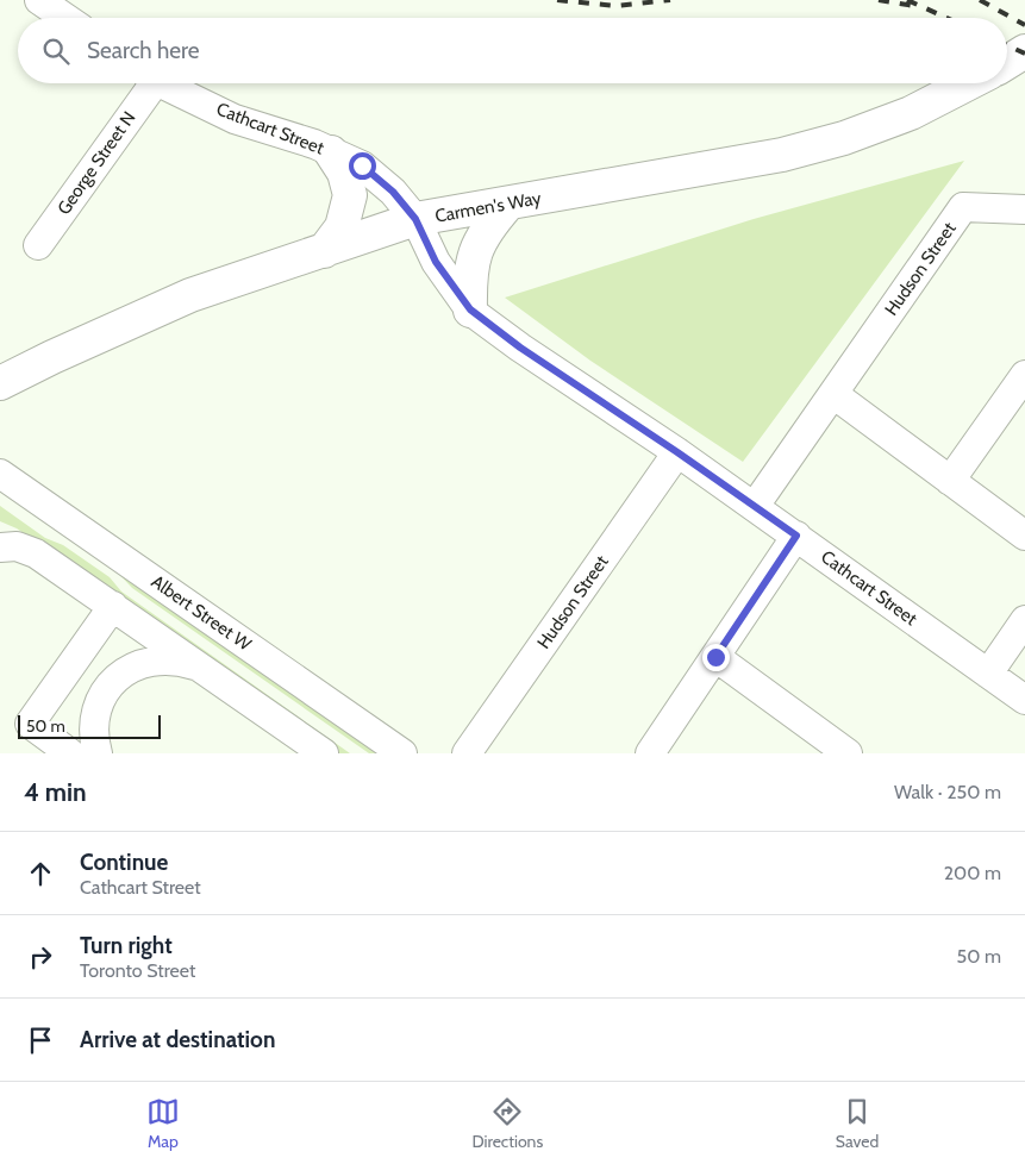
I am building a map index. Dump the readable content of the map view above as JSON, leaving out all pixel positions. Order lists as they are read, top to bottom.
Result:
{
  "streets": {
    "highway": ["Carmen's Way"],
    "street": [
      "Cathcart Street",
      "George Street N",
      "Hudson Street",
      "Albert Street W"
    ]
  },
  "crossings": [
    ["Cathcart Street", "Carmen's Way"],
    ["Cathcart Street", "Hudson Street"]
  ],
  "scale_bar": "50 m",
  "page": {
    "search": "Search here",
    "scale": "50 m",
    "heading": ["4 min", "Walk · 250 m"],
    "list": [
      ["Continue", "Cathcart Street", "200 m"],
      ["Turn right", "Toronto Street", "50 m"],
      "Arrive at destination"
    ],
    "nav": ["Map", "Directions", "Saved"]
  }
}
